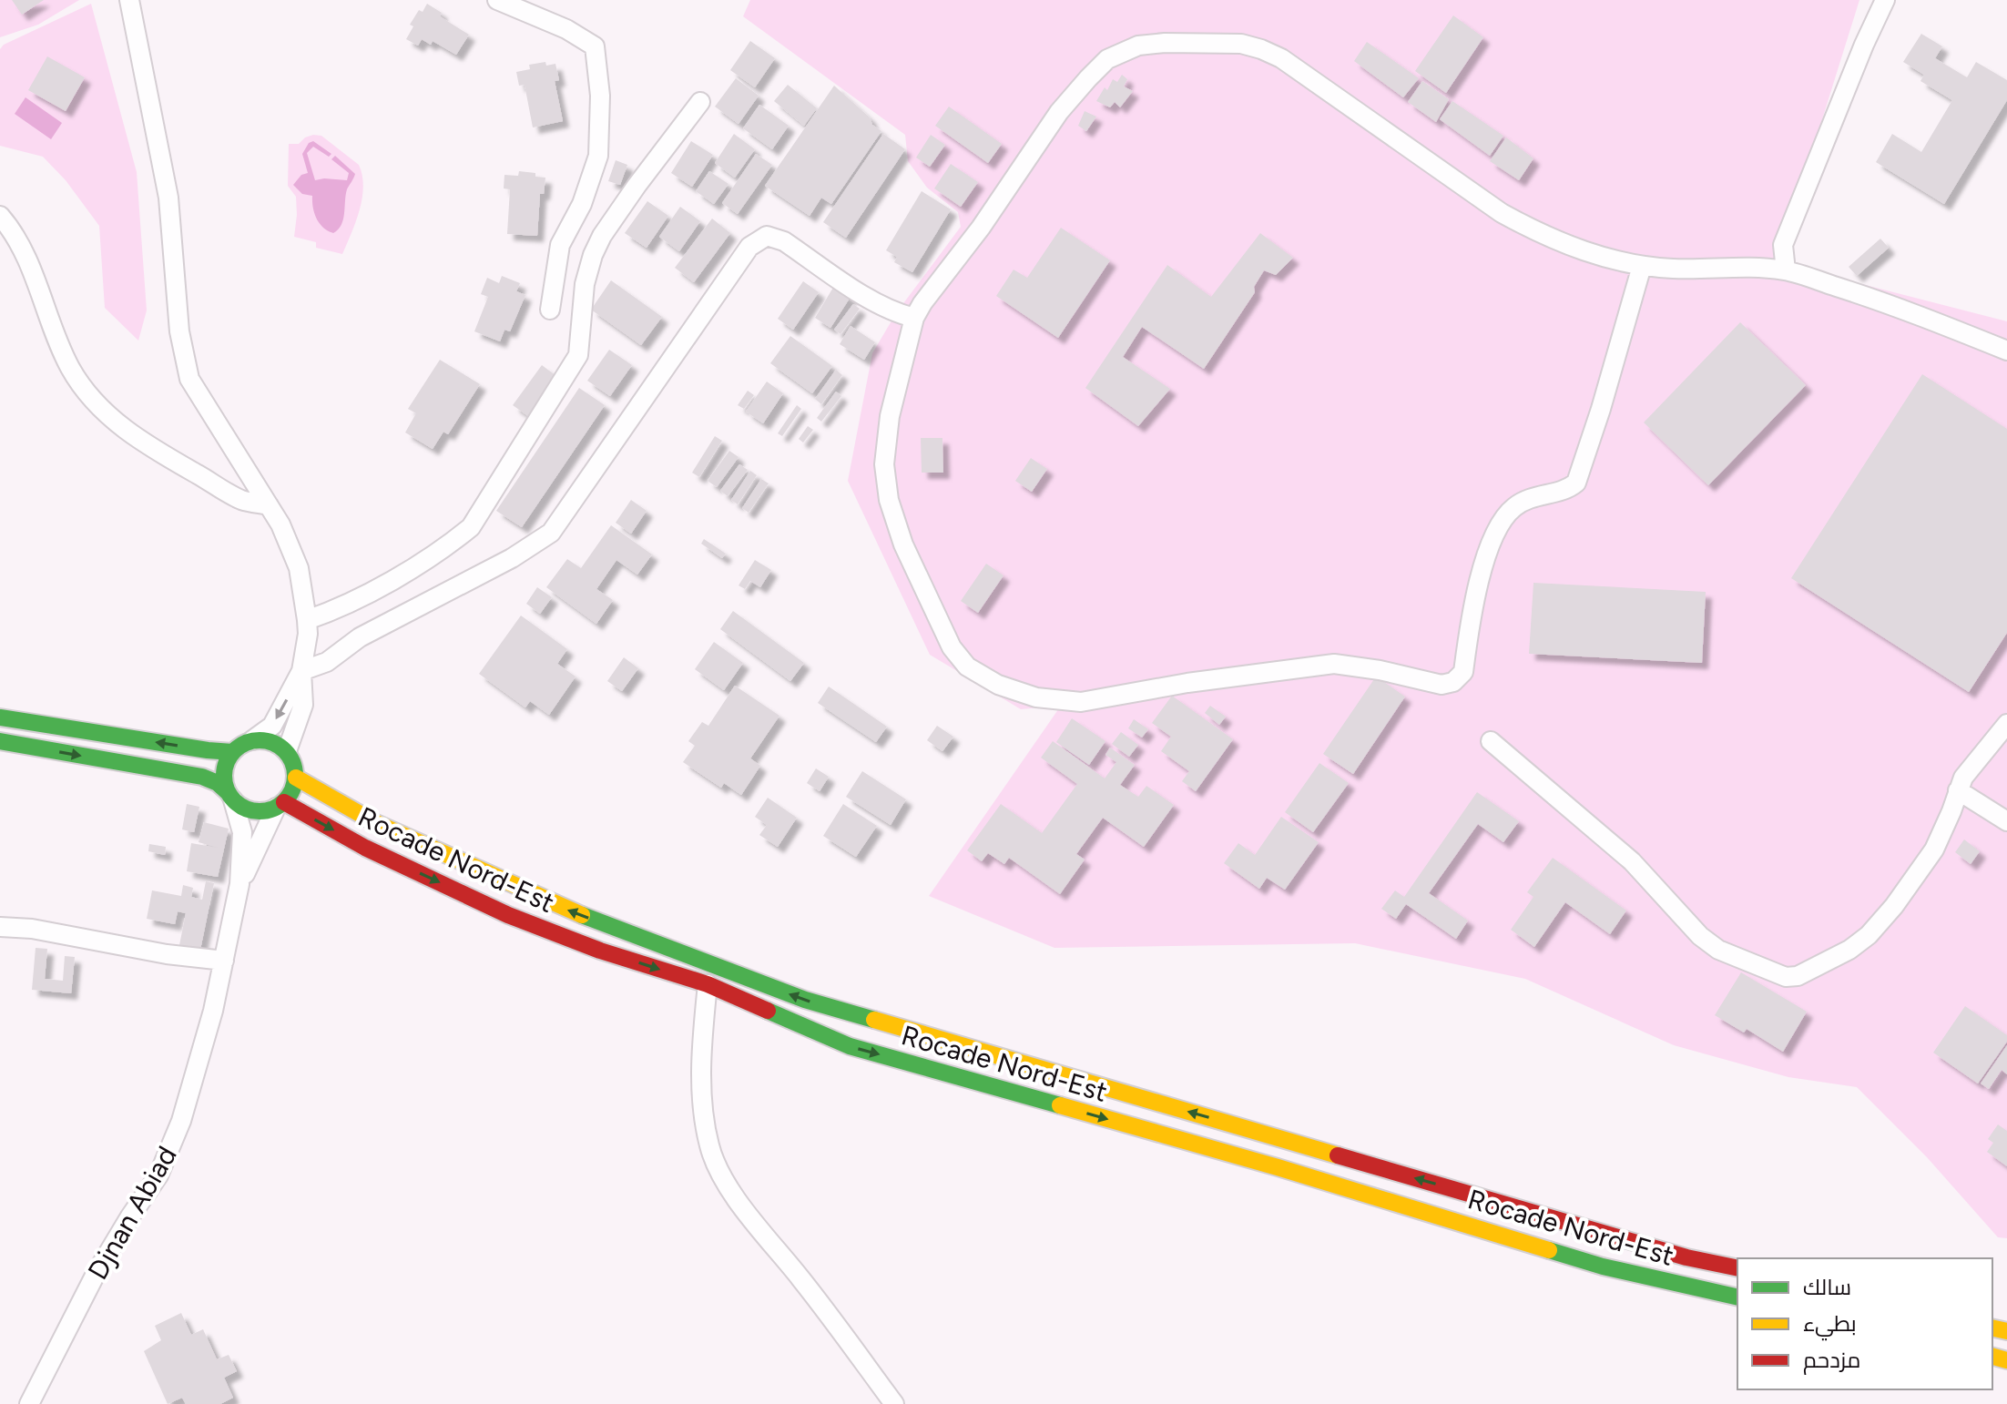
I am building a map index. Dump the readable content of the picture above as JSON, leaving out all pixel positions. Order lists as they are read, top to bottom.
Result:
{
  "streets": {
    "highway": ["Rocade Nord-Est"],
    "street": ["Djnan Abiad"]
  },
  "legend": ["سالك", "بطيء", "مزدحم"]
}
